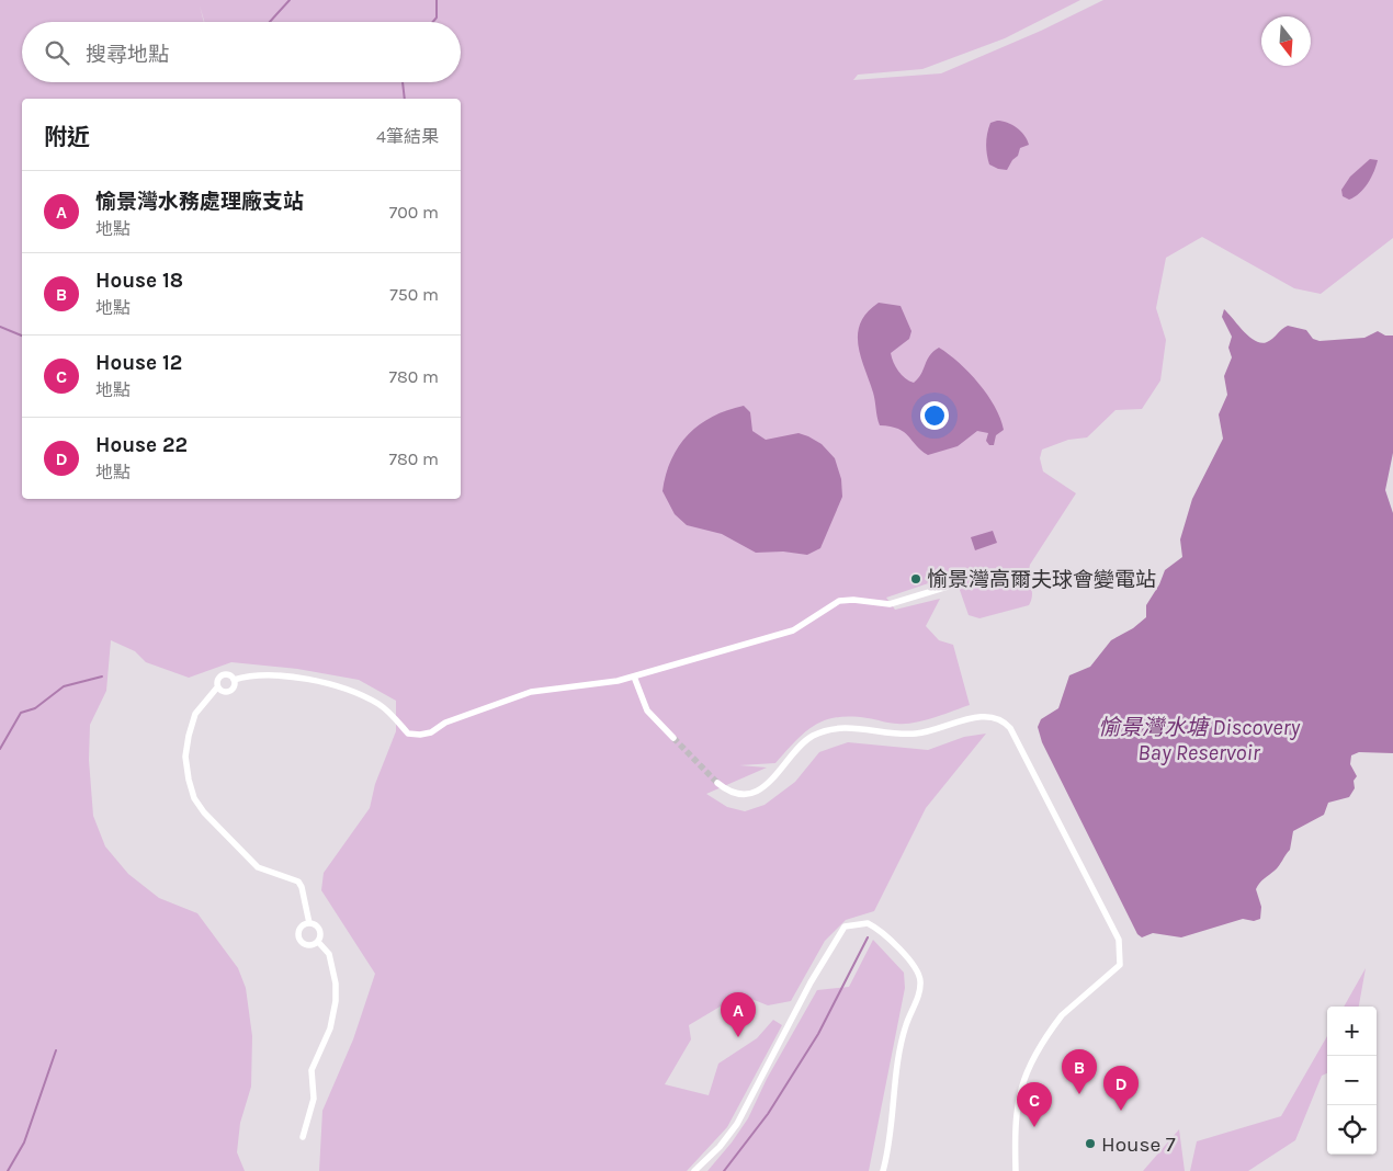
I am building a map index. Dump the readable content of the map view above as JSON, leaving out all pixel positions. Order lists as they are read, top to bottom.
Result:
{
  "water": ["愉景灣水塘 Discovery Bay Reservoir"],
  "places": ["愉景灣高爾夫球會變電站", "House 7"],
  "north": "bottom",
  "page": {
    "search": "搜尋地點",
    "heading": ["附近", "4筆結果"],
    "list": [
      {
        "mark": "A",
        "name": "愉景灣水務處理廠支站",
        "note": "地點",
        "value": "700 m"
      },
      {
        "mark": "B",
        "name": "House 18",
        "note": "地點",
        "value": "750 m"
      },
      {
        "mark": "C",
        "name": "House 12",
        "note": "地點",
        "value": "780 m"
      },
      {
        "mark": "D",
        "name": "House 22",
        "note": "地點",
        "value": "780 m"
      }
    ],
    "pins": [
      "A",
      "B",
      "D",
      "C"
    ],
    "map_buttons": ["+", "−"]
  }
}
